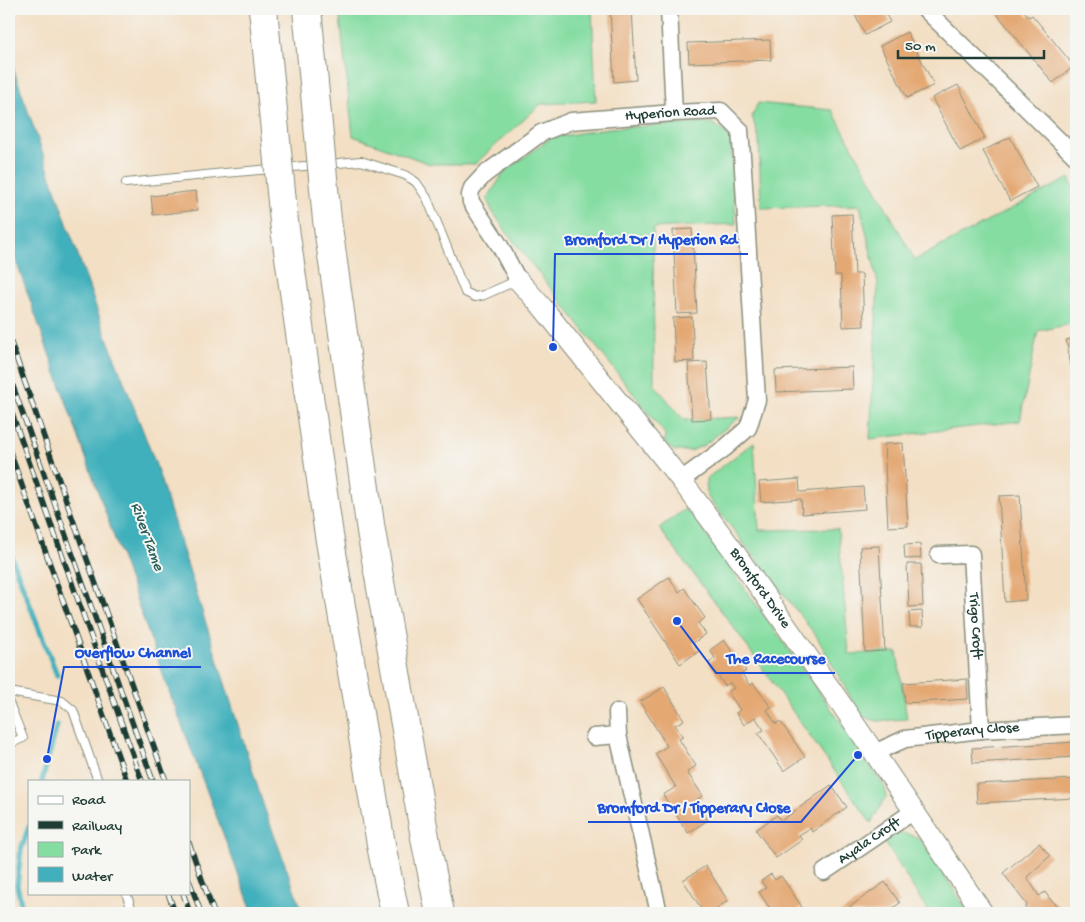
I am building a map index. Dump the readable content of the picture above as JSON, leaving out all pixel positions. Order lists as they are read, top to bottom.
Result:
{
  "streets": {
    "street": [
      "Hyperion Road",
      "Bromford Drive",
      "Trigo Croft",
      "Tipperary Close",
      "Ayala Croft"
    ]
  },
  "crossings": [
    ["Hyperion Road", "Bromford Drive"],
    ["Bromford Drive", "Tipperary Close"],
    ["Bromford Drive", "Ayala Croft"],
    ["Trigo Croft", "Tipperary Close"]
  ],
  "water": ["River Tame"],
  "places": [
    "Bromford Dr / Hyperion Rd",
    "The Racecourse",
    "Bromford Dr / Tipperary Close",
    "Overflow Channel"
  ],
  "legend": [
    "Road",
    "Railway",
    "Park",
    "Water"
  ],
  "scale_bar": "50 m"
}
